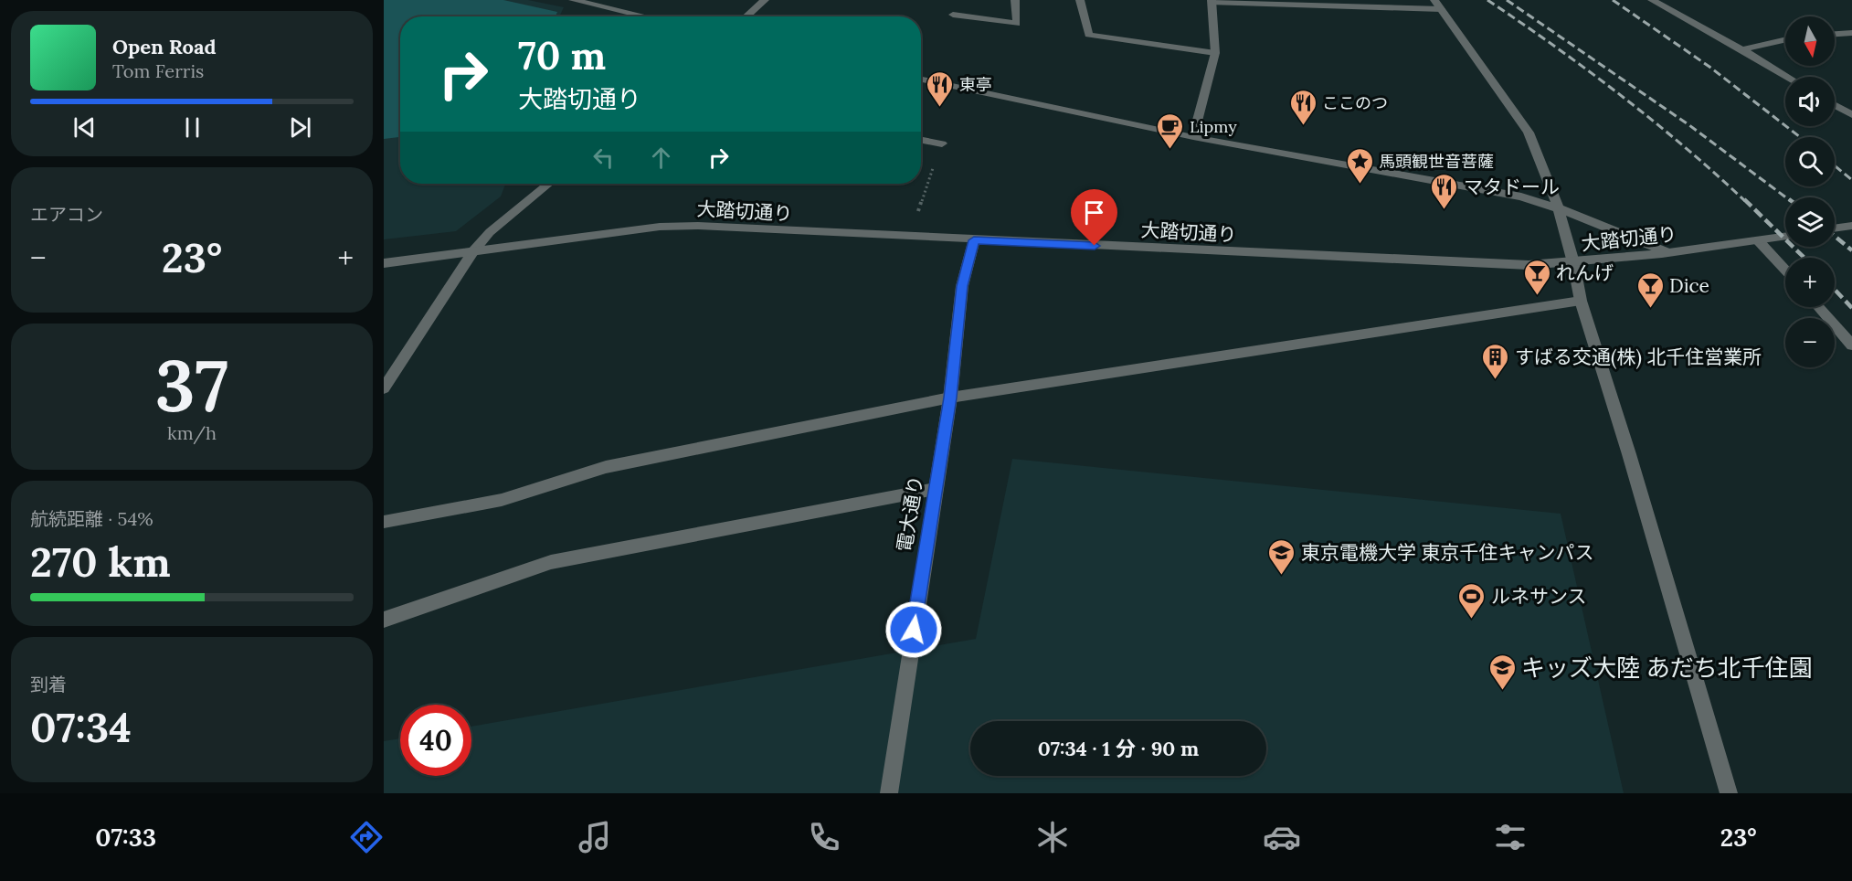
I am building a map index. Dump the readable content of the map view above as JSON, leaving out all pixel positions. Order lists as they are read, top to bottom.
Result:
{
  "streets": {
    "street": ["大踏切通り", "電大通り"]
  },
  "crossings": [
    ["大踏切通り", "電大通り"]
  ],
  "places": {
    "restaurant": ["東亭", "ここのつ", "マタドール"],
    "cafe": ["Lipmy"],
    "place": ["馬頭観世音菩薩"],
    "bar": ["れんげ", "Dice"],
    "building": ["すばる交通(株) 北千住営業所"],
    "school or university": ["東京電機大学 東京千住キャンパス", "キッズ大陸 あだち北千住園"],
    "sports": ["ルネサンス"]
  },
  "north": "bottom",
  "page": {
    "map_buttons": ["+", "−"],
    "turn": ["70 m", "大踏切通り"],
    "song": ["Open Road", "Tom Ferris"],
    "tile": [
      "エアコン",
      ["37", "km/h"],
      ["航続距離 · 54%", "270 km"],
      ["到着", "07:34"]
    ],
    "heat": ["−", "23°", "+"],
    "limit": "40",
    "trip": "07:34 · 1 分 · 90 m",
    "tabs": ["07:33", "23°"]
  }
}
